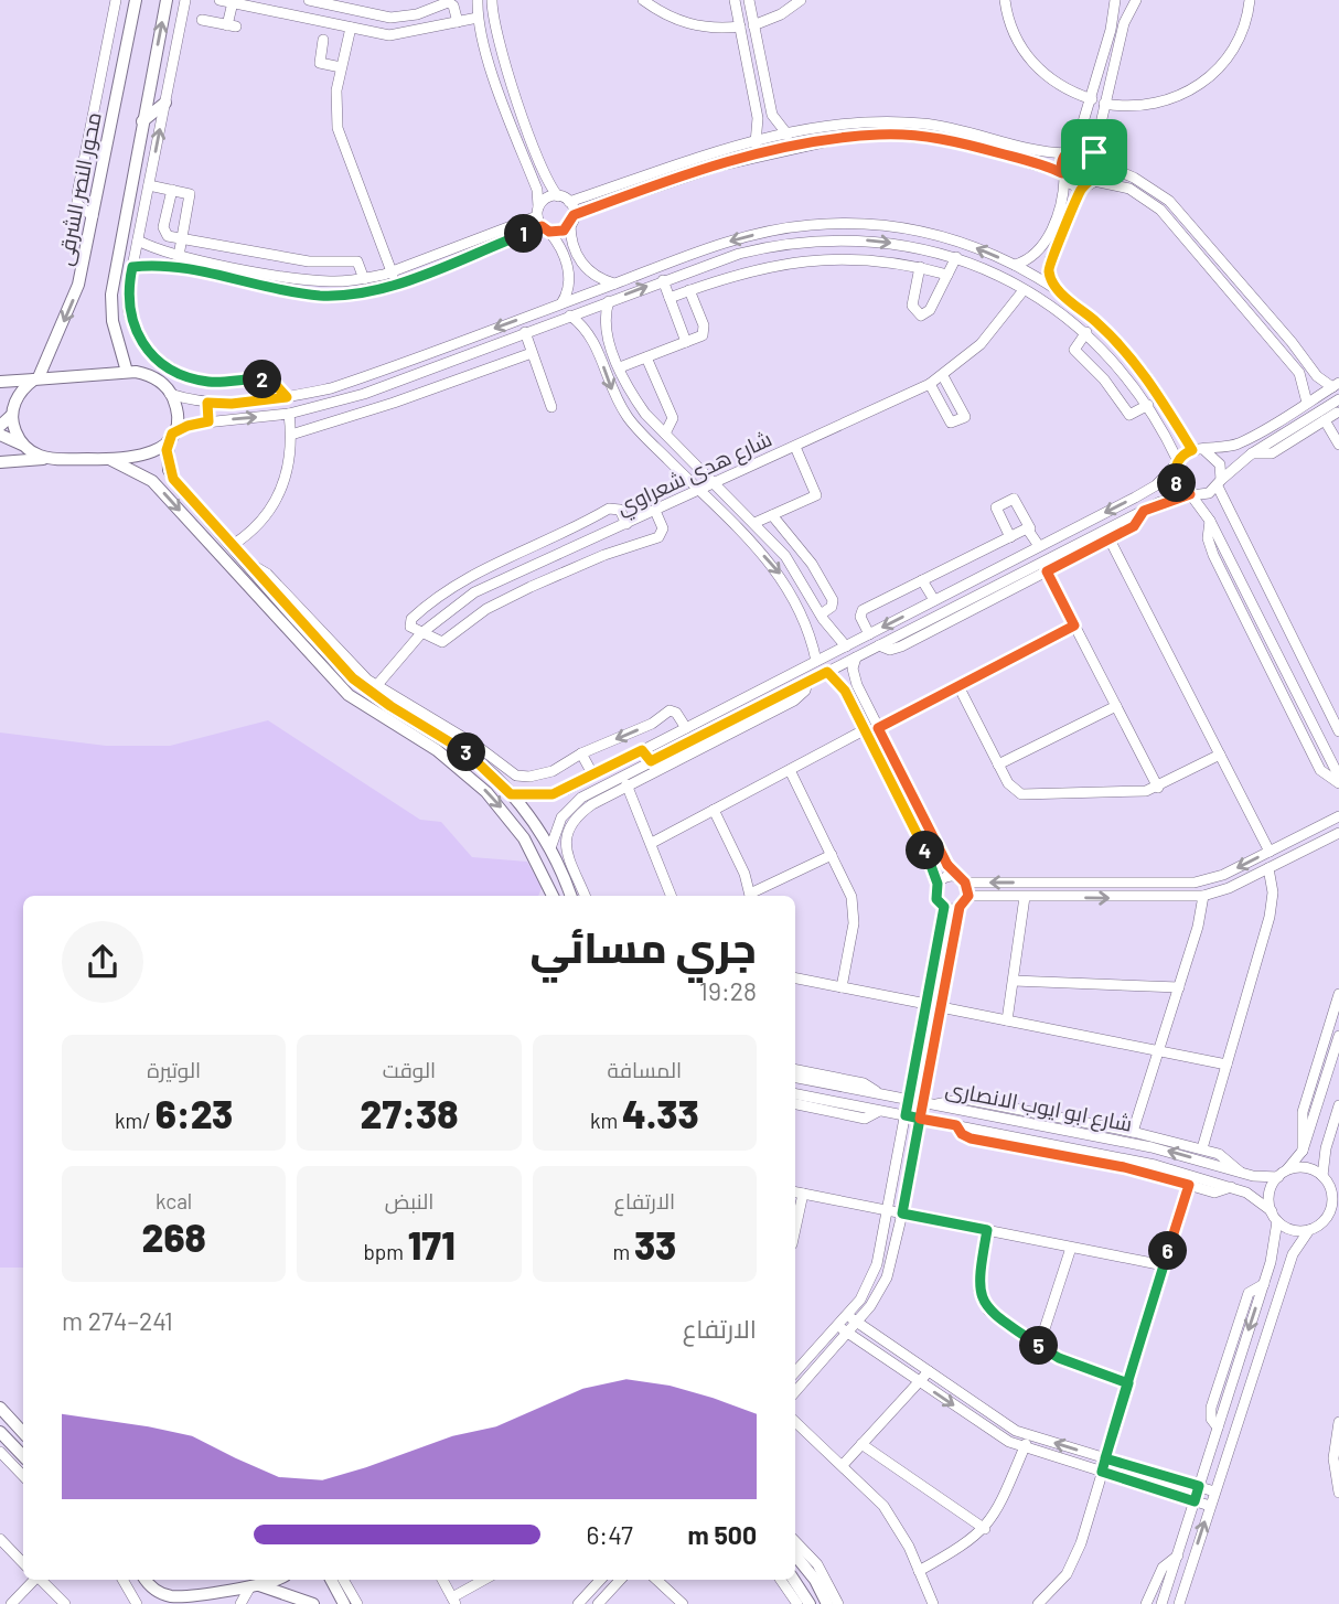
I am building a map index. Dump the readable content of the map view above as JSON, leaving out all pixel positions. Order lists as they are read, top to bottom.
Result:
{
  "streets": {
    "street": ["محور النصر الشرقى", "شارع هدى شعراوي", "شارع ابو ايوب الانصارى"]
  },
  "page": {
    "pins": [
      "1",
      "2",
      "8",
      "3",
      "4",
      "6",
      "5"
    ],
    "heading": ["جري مسائي", "19:28"],
    "stats": [
      ["المسافة", "4.33 km"],
      ["الوقت", "27:38"],
      ["الوتيرة", "6:23 /km"],
      ["الارتفاع", "33 m"],
      ["النبض", "171 bpm"],
      ["kcal", "268"]
    ],
    "chart": ["الارتفاع", "241–274 m"],
    "list": [
      {
        "name": "500 m",
        "note": "6:47"
      }
    ]
  }
}
